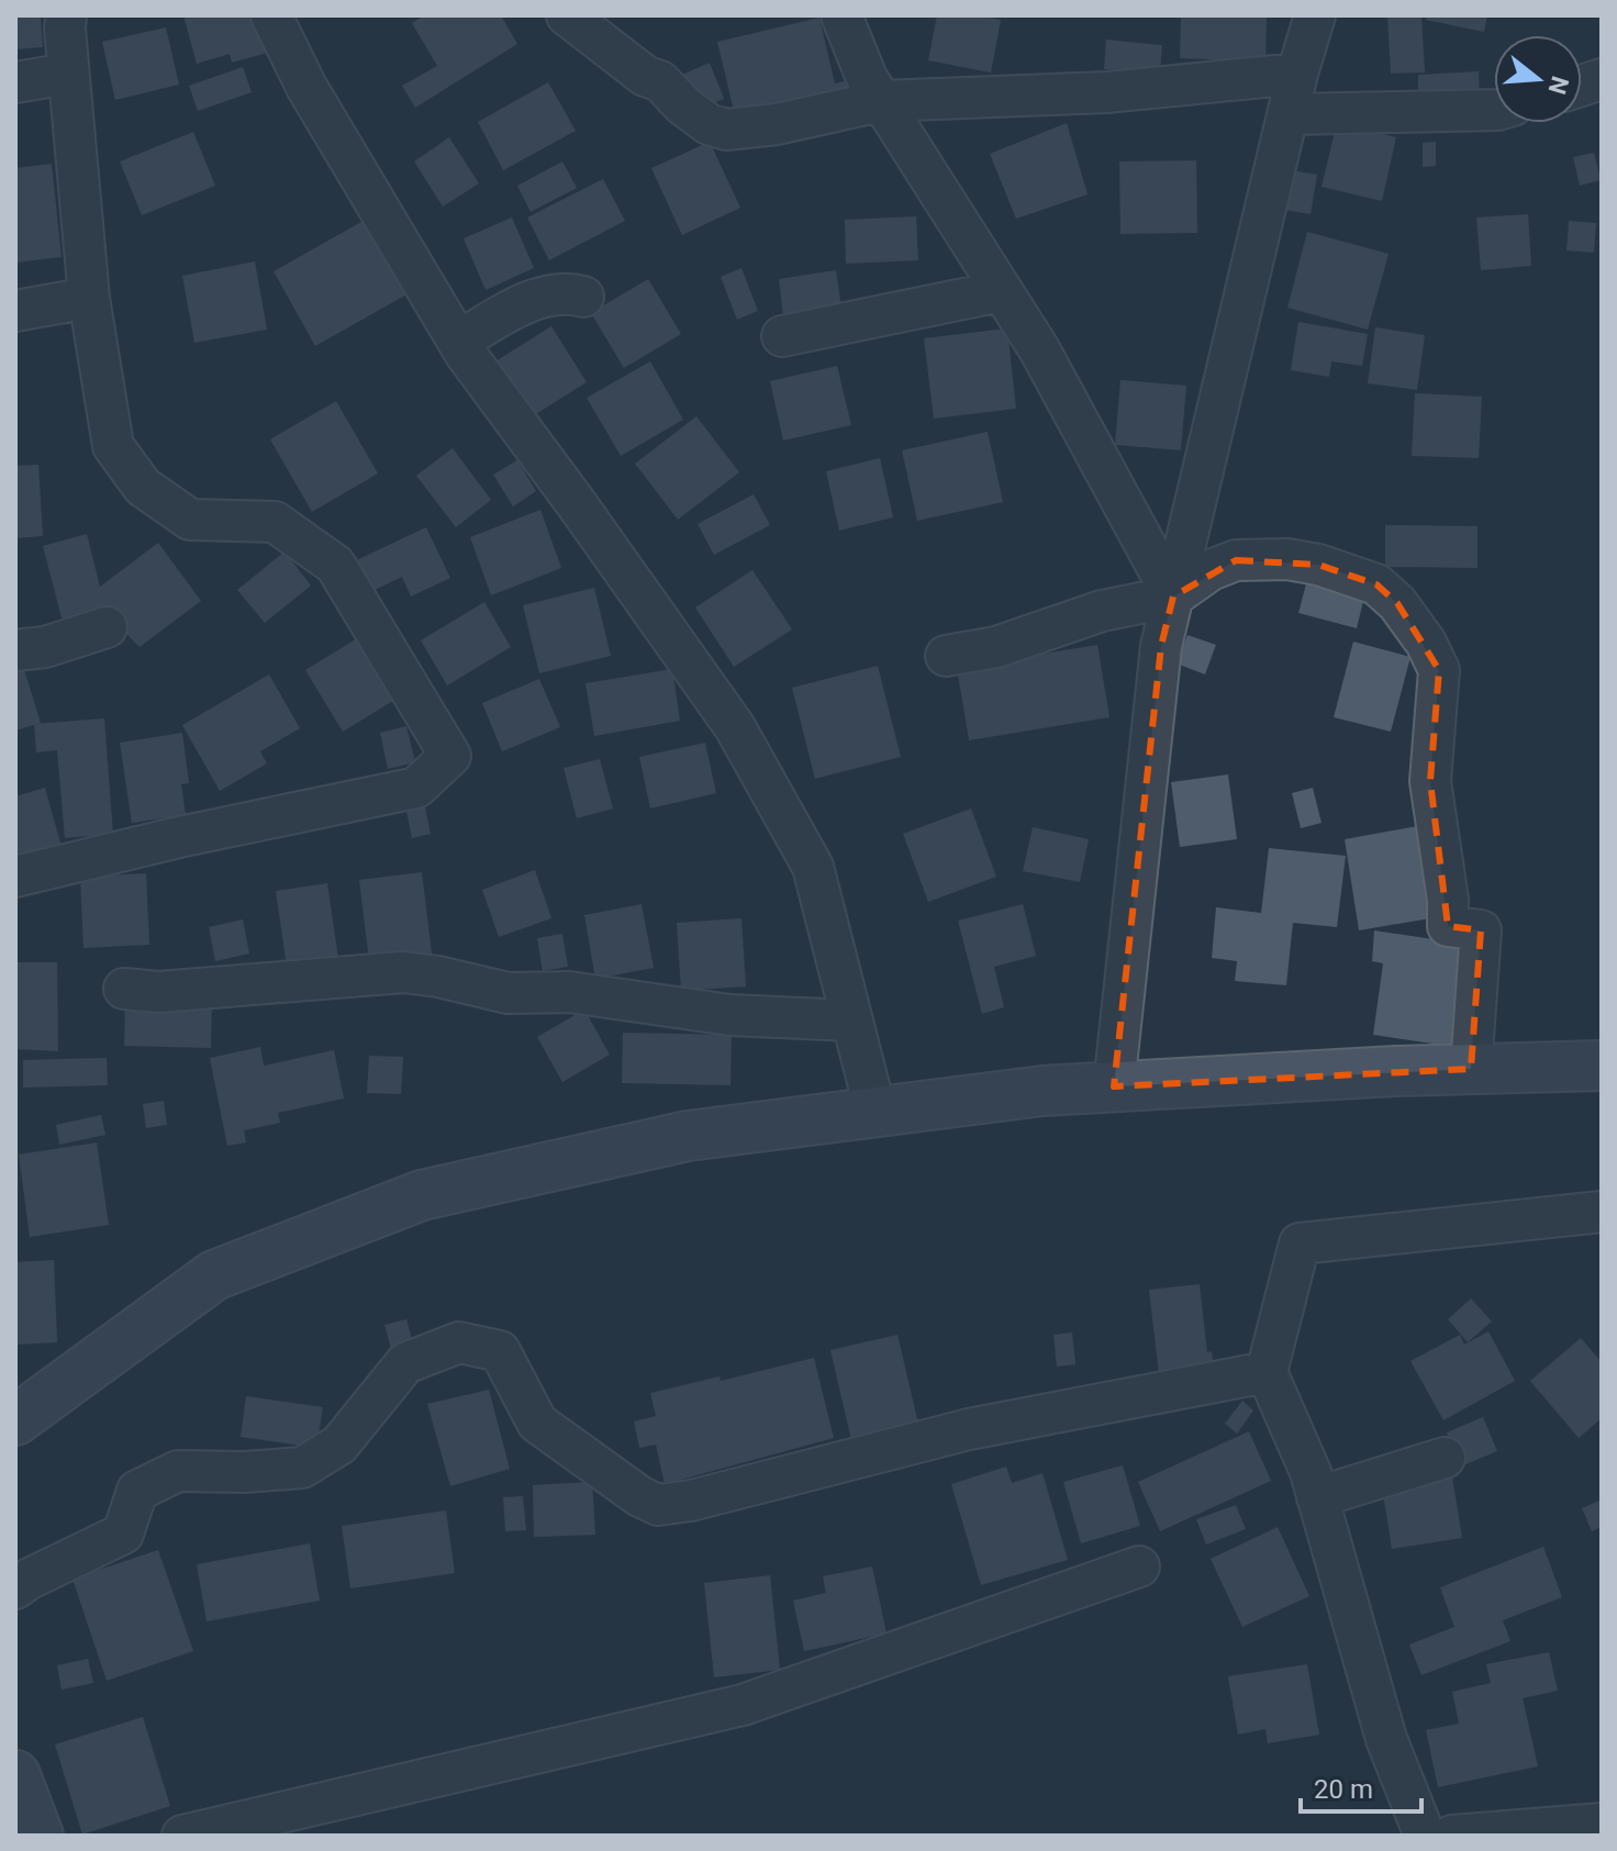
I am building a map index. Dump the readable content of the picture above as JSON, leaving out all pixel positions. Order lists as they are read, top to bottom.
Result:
{
  "scale_bar": "20 m",
  "north": "right"
}
